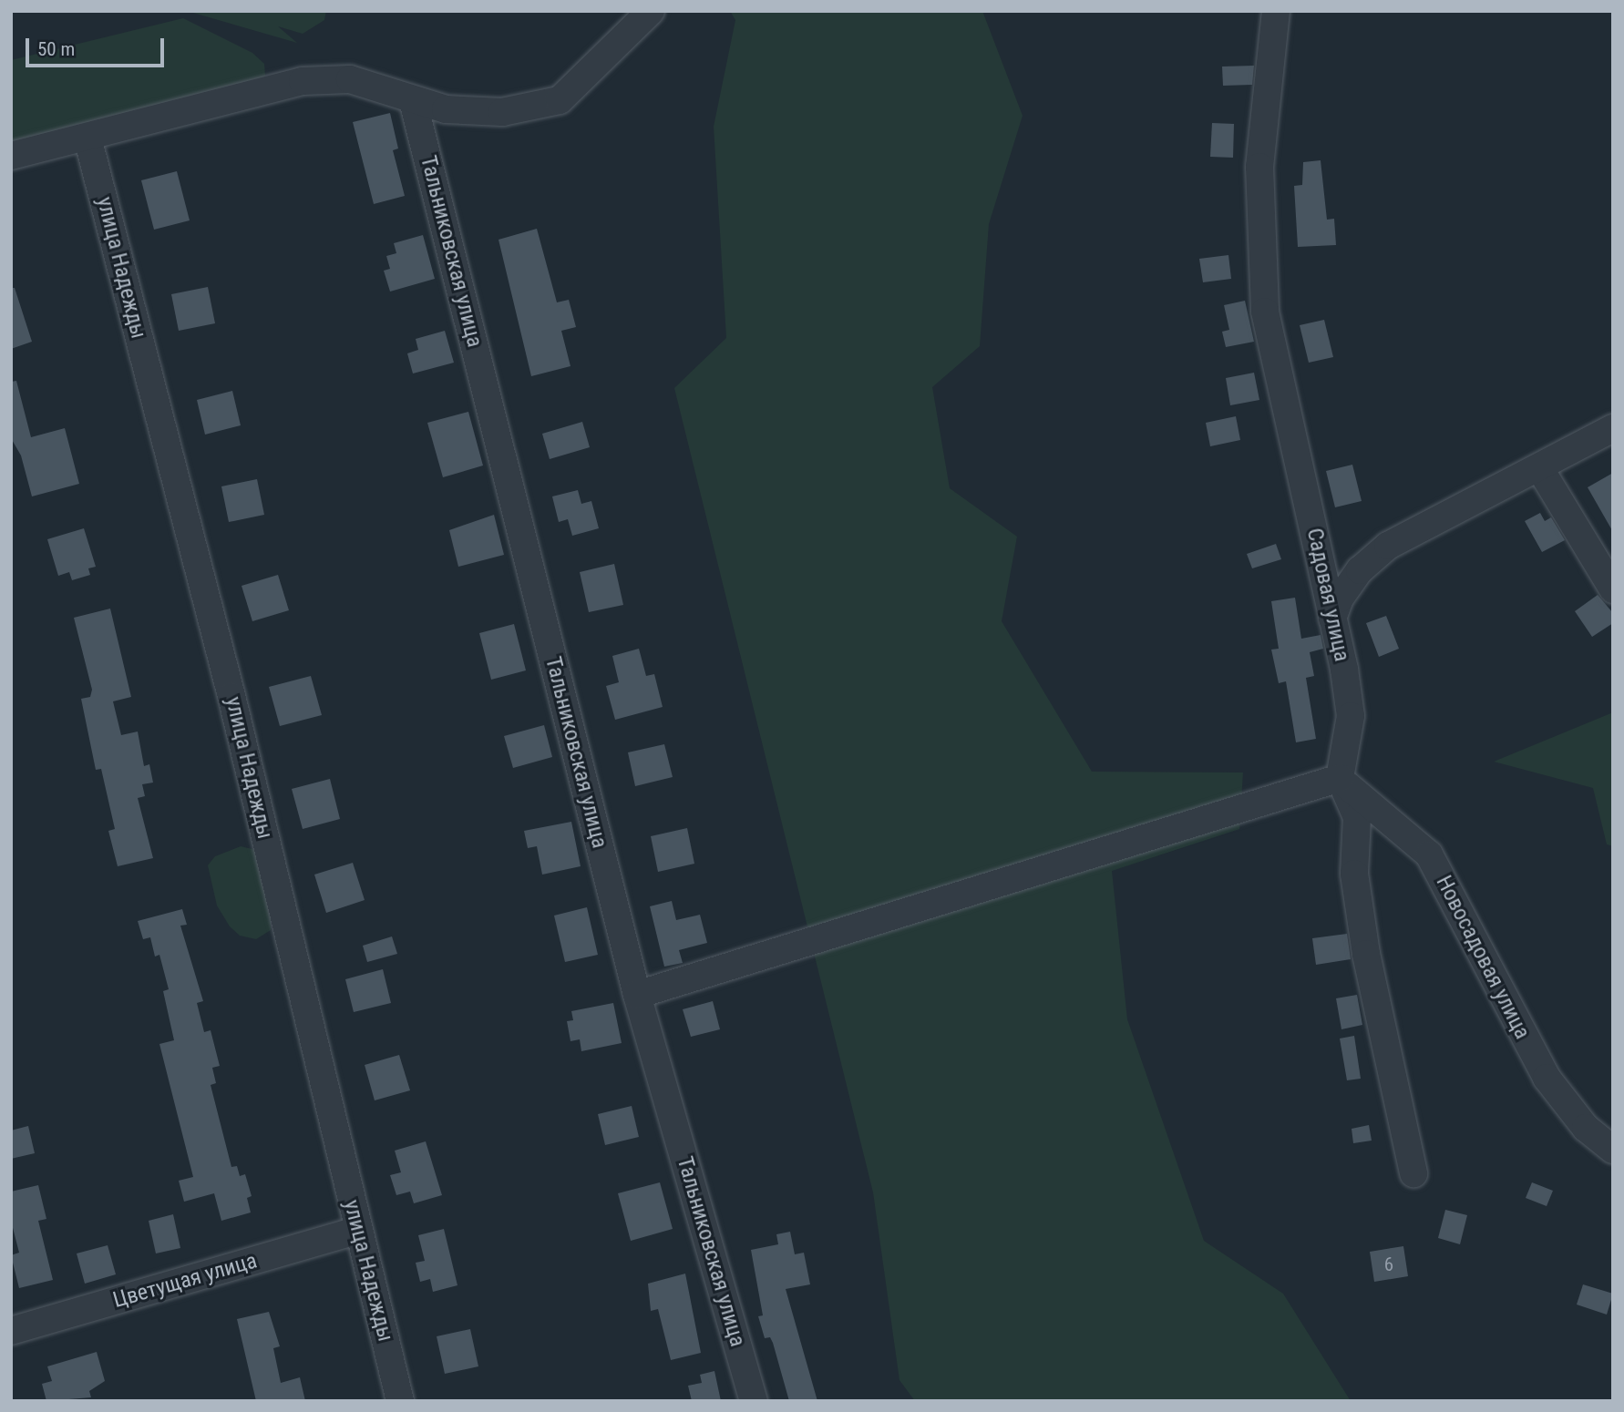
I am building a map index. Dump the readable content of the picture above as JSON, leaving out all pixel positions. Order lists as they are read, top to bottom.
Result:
{
  "streets": {
    "street": [
      "Тальниковская улица",
      "улица Надежды",
      "Садовая улица",
      "Новосадовая улица",
      "Цветущая улица"
    ]
  },
  "crossings": [
    ["улица Надежды", "Цветущая улица"],
    ["Садовая улица", "Новосадовая улица"]
  ],
  "house_numbers": ["6"],
  "scale_bar": "50 m"
}
